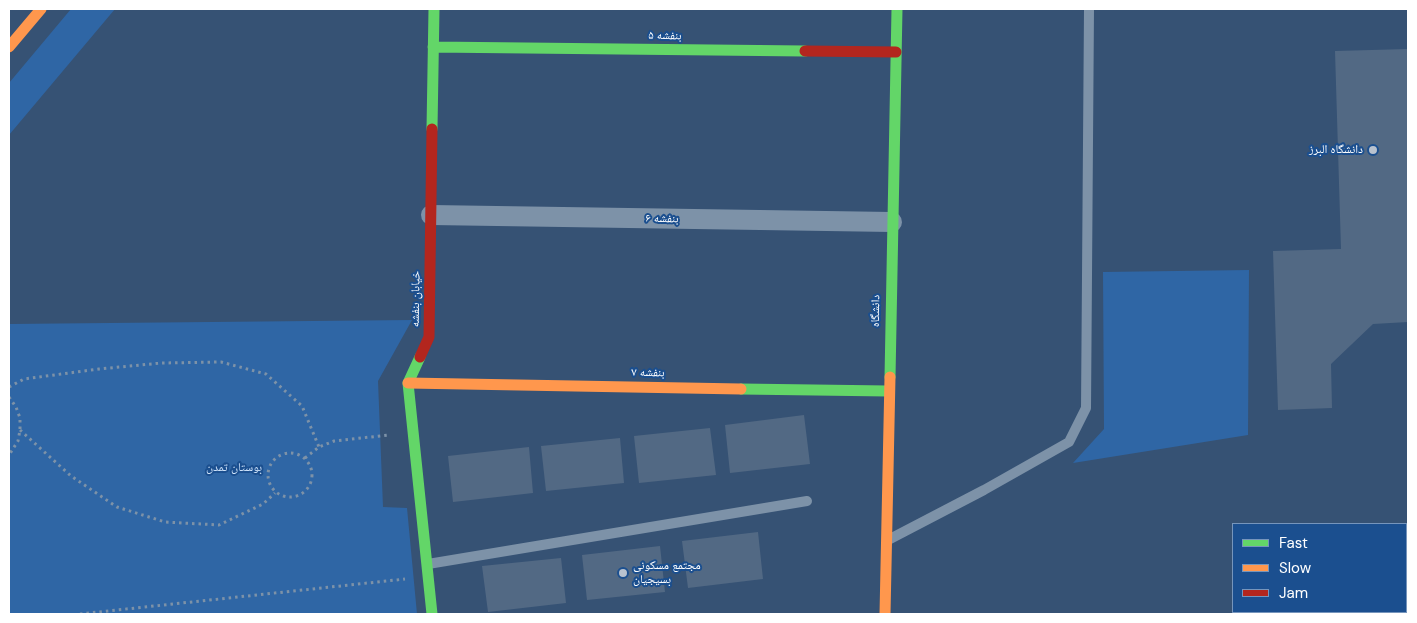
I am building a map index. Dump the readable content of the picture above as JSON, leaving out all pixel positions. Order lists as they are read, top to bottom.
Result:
{
  "streets": {
    "street": [
      "بنفشه ۵",
      "بنفشه ۶",
      "خیابان بنفشه",
      "دانشگاه",
      "بنفشه ۷"
    ]
  },
  "crossings": [
    ["بنفشه ۵", "خیابان بنفشه"],
    ["بنفشه ۵", "دانشگاه"],
    ["بنفشه ۶", "خیابان بنفشه"],
    ["بنفشه ۶", "دانشگاه"],
    ["خیابان بنفشه", "بنفشه ۷"],
    ["دانشگاه", "بنفشه ۷"]
  ],
  "parks": ["بوستان تمدن"],
  "places": ["دانشگاه البرز", "مجتمع مسکونی بسیجیان"],
  "legend": ["Fast", "Slow", "Jam"]
}
